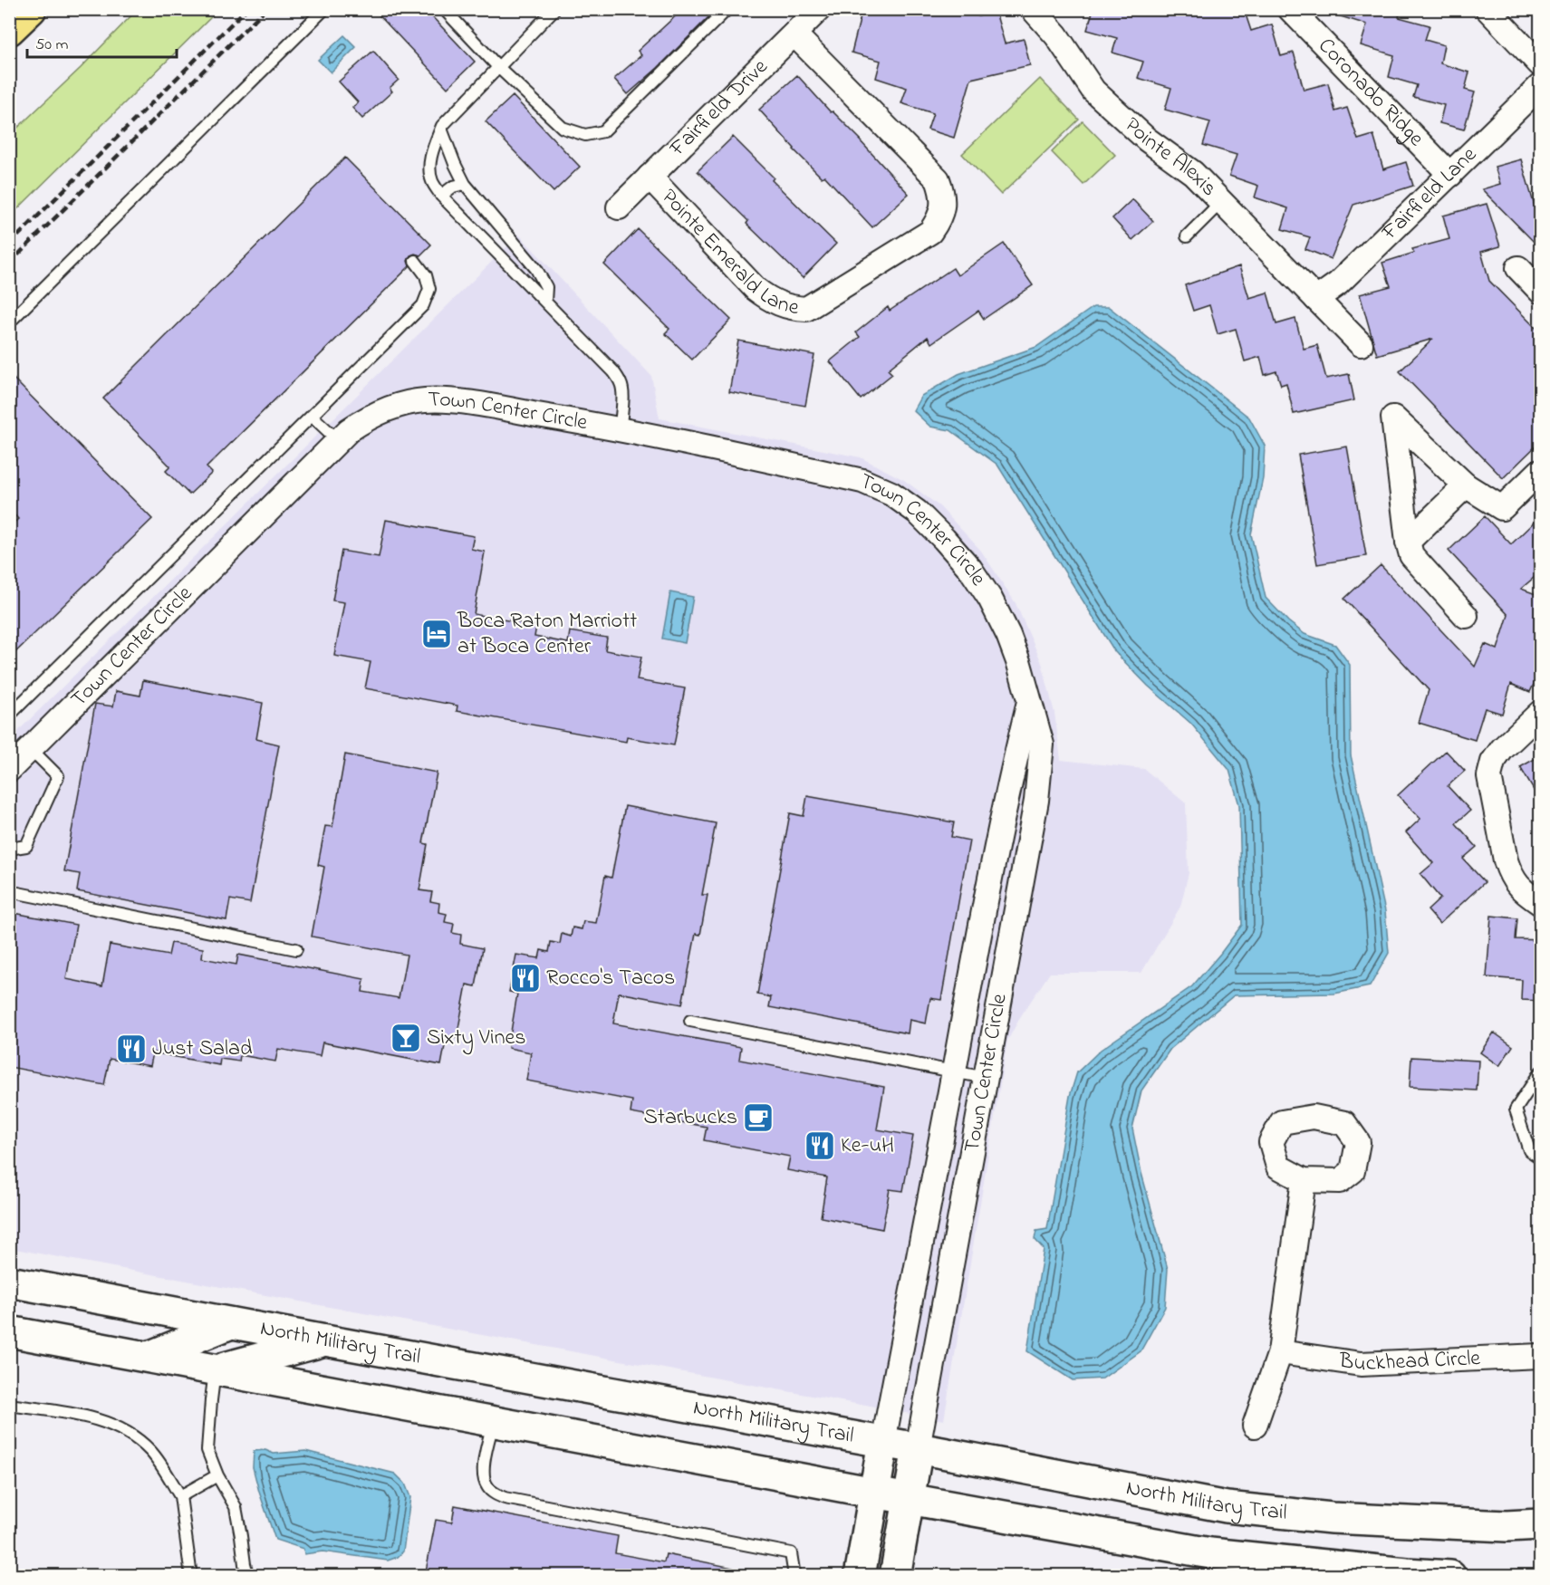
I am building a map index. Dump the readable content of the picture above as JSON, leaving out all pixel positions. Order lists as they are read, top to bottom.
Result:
{
  "streets": {
    "main road": ["North Military Trail"],
    "street": [
      "Coronado Ridge",
      "Fairfield Drive",
      "Pointe Alexis",
      "Fairfield Lane",
      "Pointe Emerald Lane",
      "Town Center Circle",
      "Buckhead Circle"
    ]
  },
  "crossings": [
    ["Coronado Ridge", "Fairfield Lane"],
    ["Fairfield Drive", "Pointe Emerald Lane"],
    ["Pointe Alexis", "Fairfield Lane"],
    ["Town Center Circle", "North Military Trail"]
  ],
  "places": {
    "hotel": ["Boca Raton Marriott at Boca Center"],
    "restaurant": ["Rocco's Tacos", "Just Salad", "Ke-uH"],
    "bar": ["Sixty Vines"],
    "cafe": ["Starbucks"]
  },
  "scale_bar": "50 m"
}
